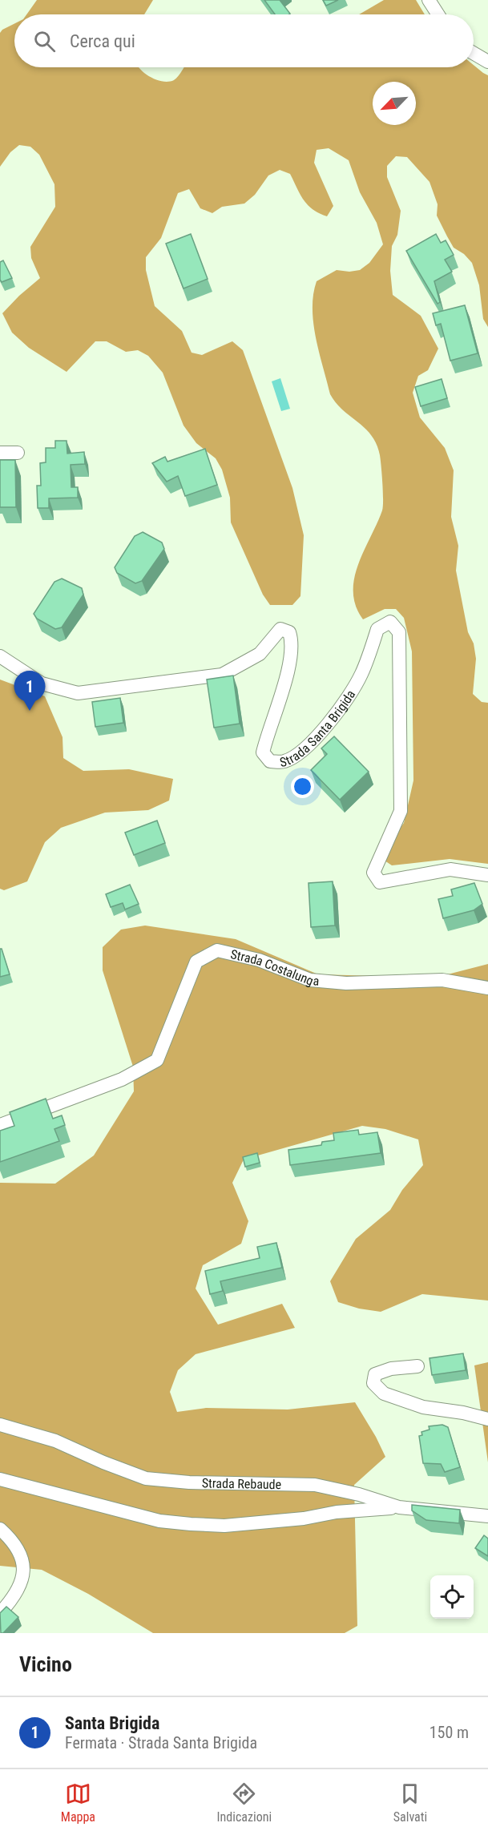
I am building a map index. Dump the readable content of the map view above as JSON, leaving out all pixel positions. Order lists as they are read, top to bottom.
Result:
{
  "streets": {
    "street": ["Strada Santa Brigida", "Strada Costalunga", "Strada Rebaude"]
  },
  "north": "bottom left",
  "page": {
    "search": "Cerca qui",
    "pins": "1",
    "heading": "Vicino",
    "list": [
      {
        "mark": "1",
        "name": "Santa Brigida",
        "note": "Fermata · Strada Santa Brigida",
        "value": "150 m"
      }
    ],
    "nav": ["Mappa", "Indicazioni", "Salvati"]
  }
}
